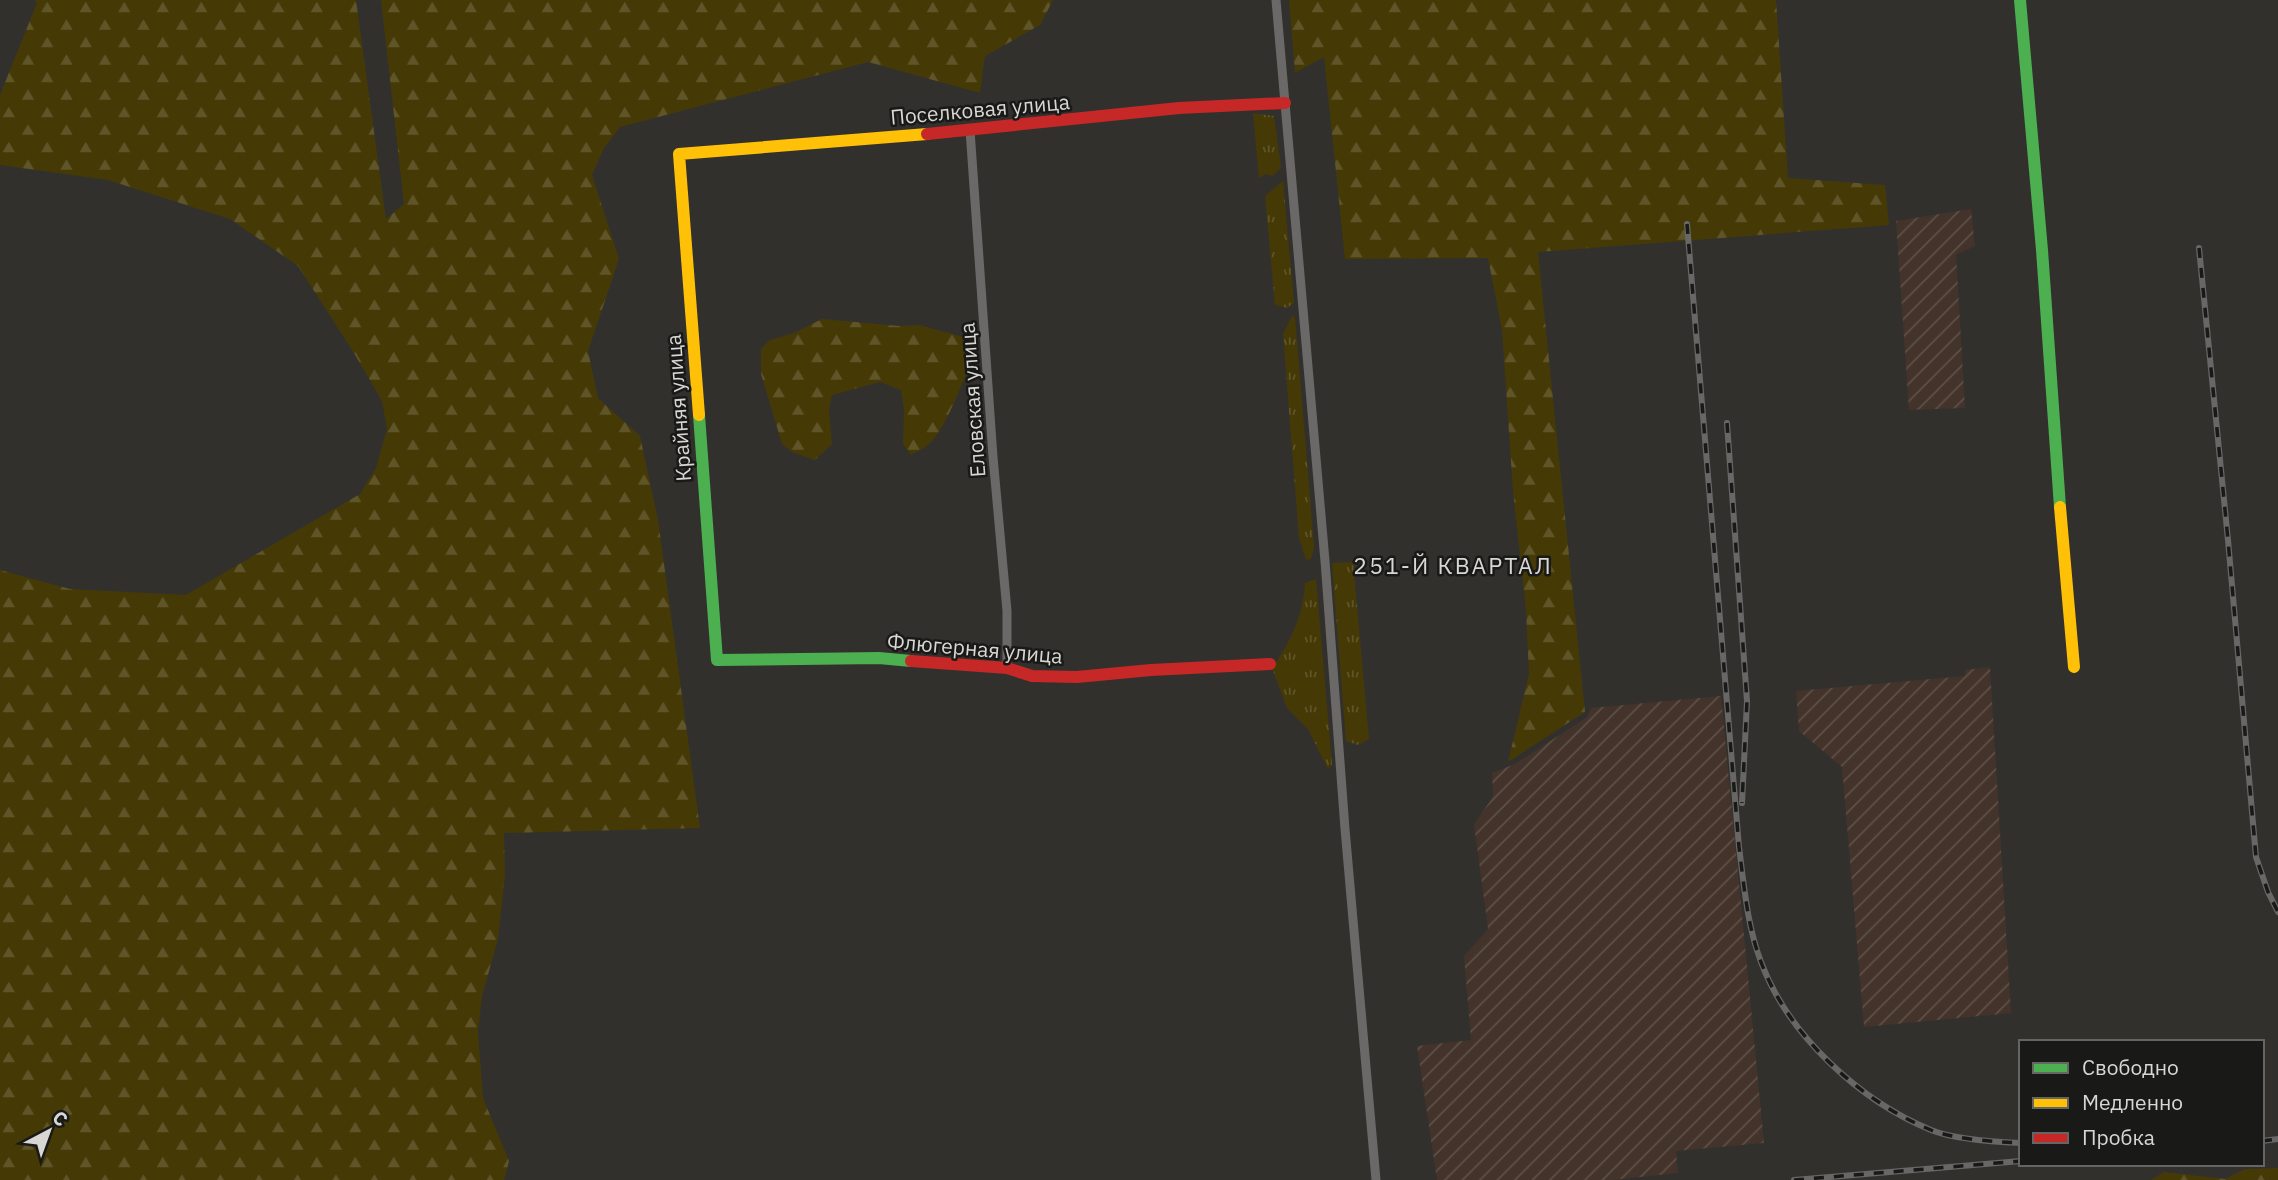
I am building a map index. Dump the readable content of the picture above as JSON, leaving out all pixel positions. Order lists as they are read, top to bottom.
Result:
{
  "streets": {
    "street": [
      "Поселковая улица",
      "Еловская улица",
      "Крайняя улица",
      "Флюгерная улица"
    ]
  },
  "crossings": [
    ["Поселковая улица", "Еловская улица"],
    ["Поселковая улица", "Крайняя улица"],
    ["Еловская улица", "Флюгерная улица"],
    ["Крайняя улица", "Флюгерная улица"]
  ],
  "districts": ["251-Й КВАРТАЛ"],
  "legend": ["Свободно", "Медленно", "Пробка"],
  "north": "top right"
}
